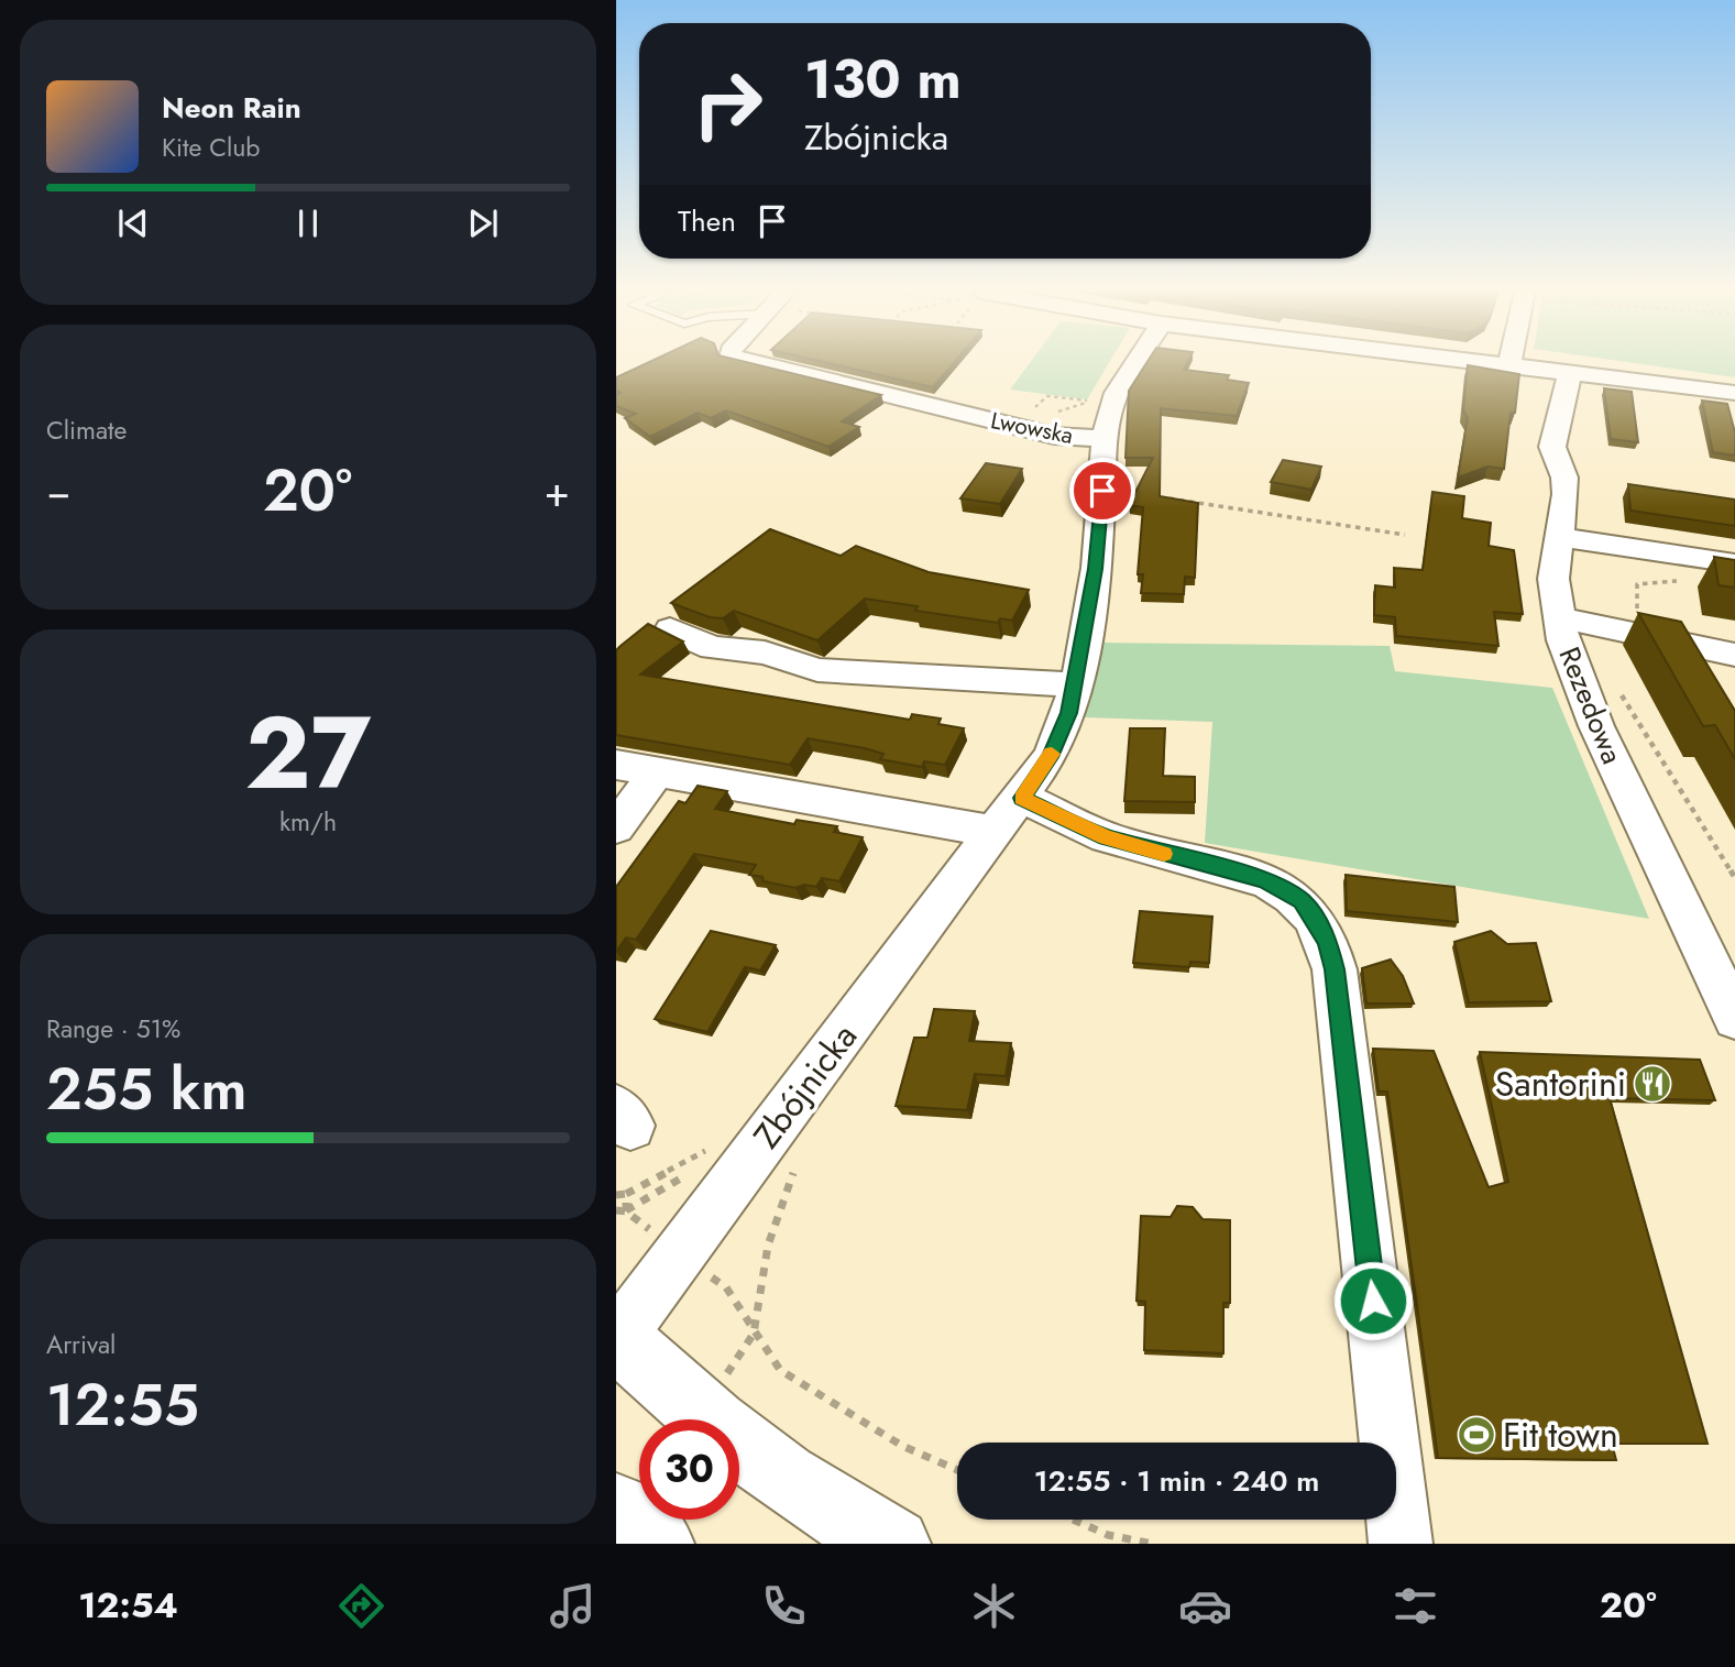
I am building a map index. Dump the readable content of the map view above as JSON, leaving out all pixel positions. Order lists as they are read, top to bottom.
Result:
{
  "streets": {
    "street": ["Lwowska", "Rezedowa", "Zbójnicka"]
  },
  "crossings": [
    ["Lwowska", "Zbójnicka"]
  ],
  "places": {
    "restaurant": ["Santorini"],
    "sports": ["Fit town"]
  },
  "page": {
    "turn": ["130 m", "Zbójnicka"],
    "song": ["Neon Rain", "Kite Club"],
    "then": "Then",
    "tile": [
      "Climate",
      ["27", "km/h"],
      ["Range · 51%", "255 km"],
      ["Arrival", "12:55"]
    ],
    "heat": ["−", "20°", "+"],
    "limit": "30",
    "trip": "12:55 · 1 min · 240 m",
    "tabs": ["12:54", "20°"]
  }
}
